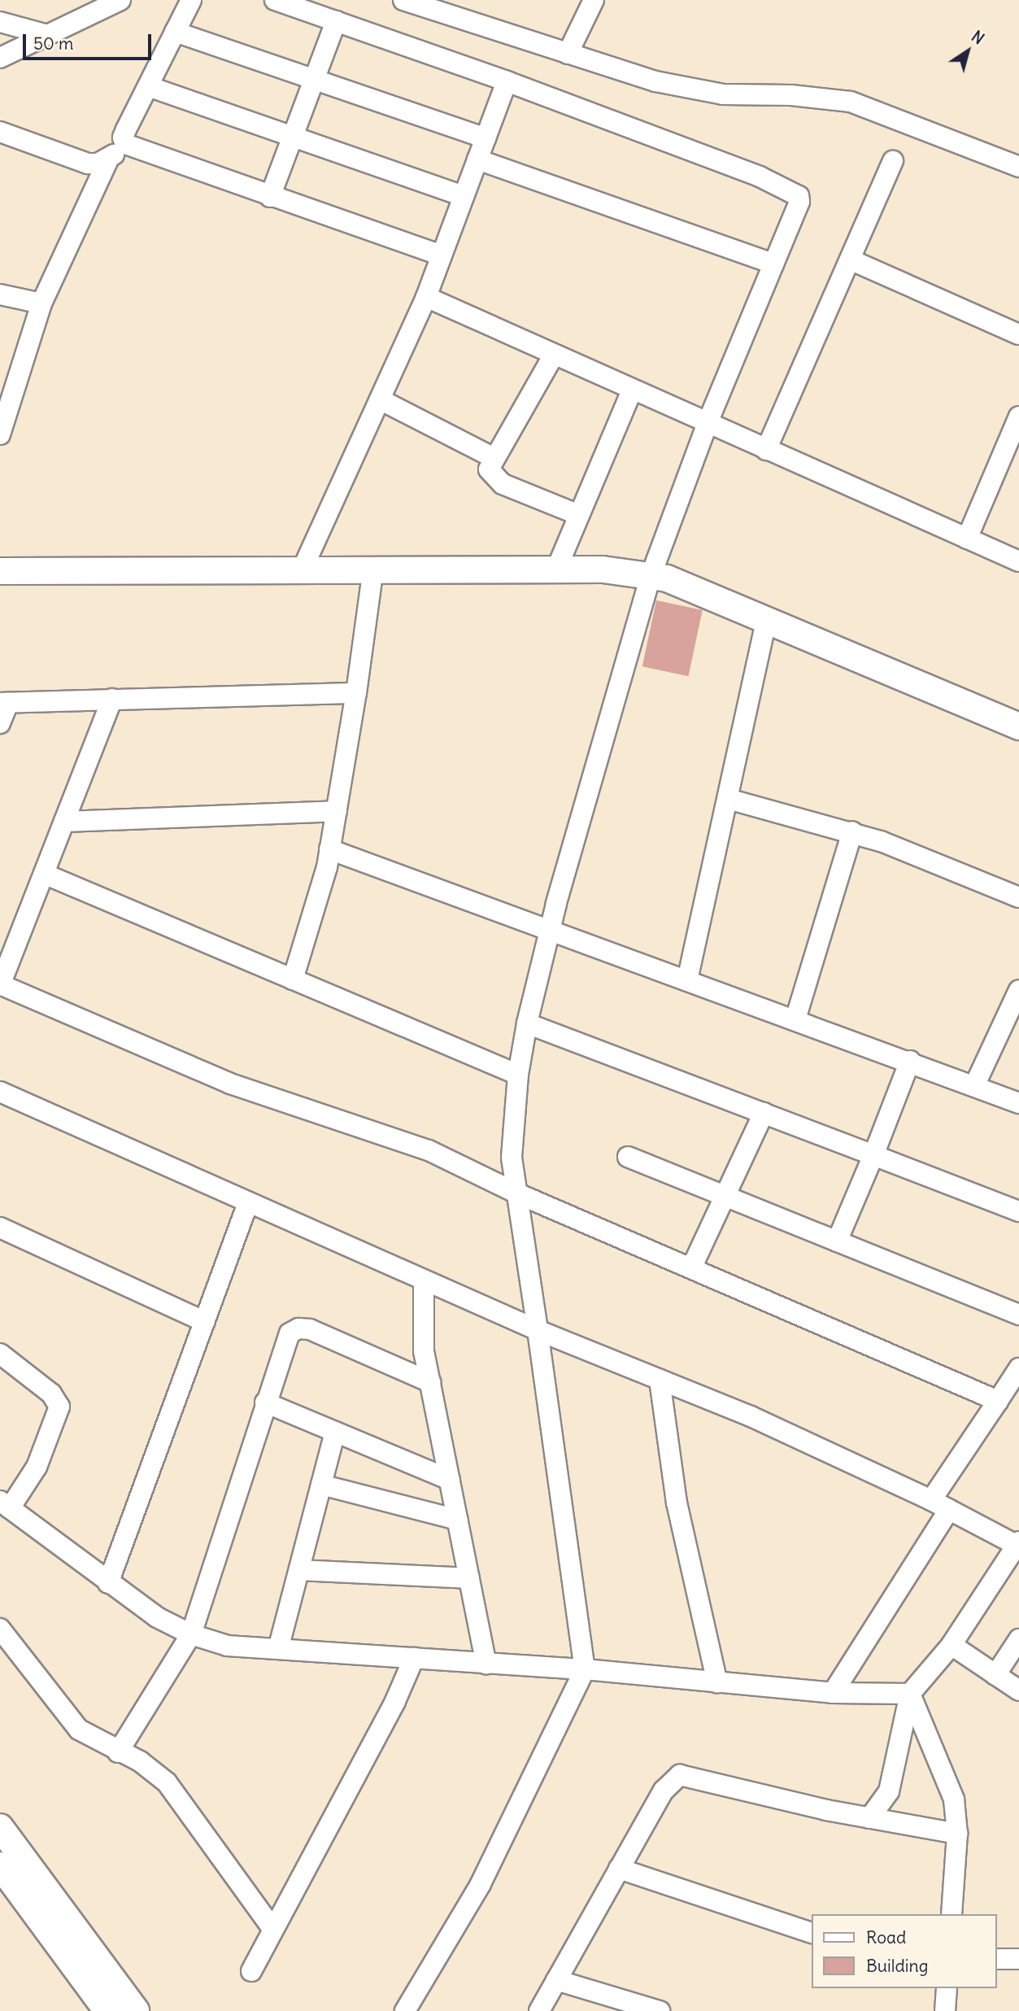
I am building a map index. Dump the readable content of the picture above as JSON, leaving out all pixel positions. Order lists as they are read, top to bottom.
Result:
{
  "legend": ["Road", "Building"],
  "scale_bar": "50 m",
  "north": "top right"
}
